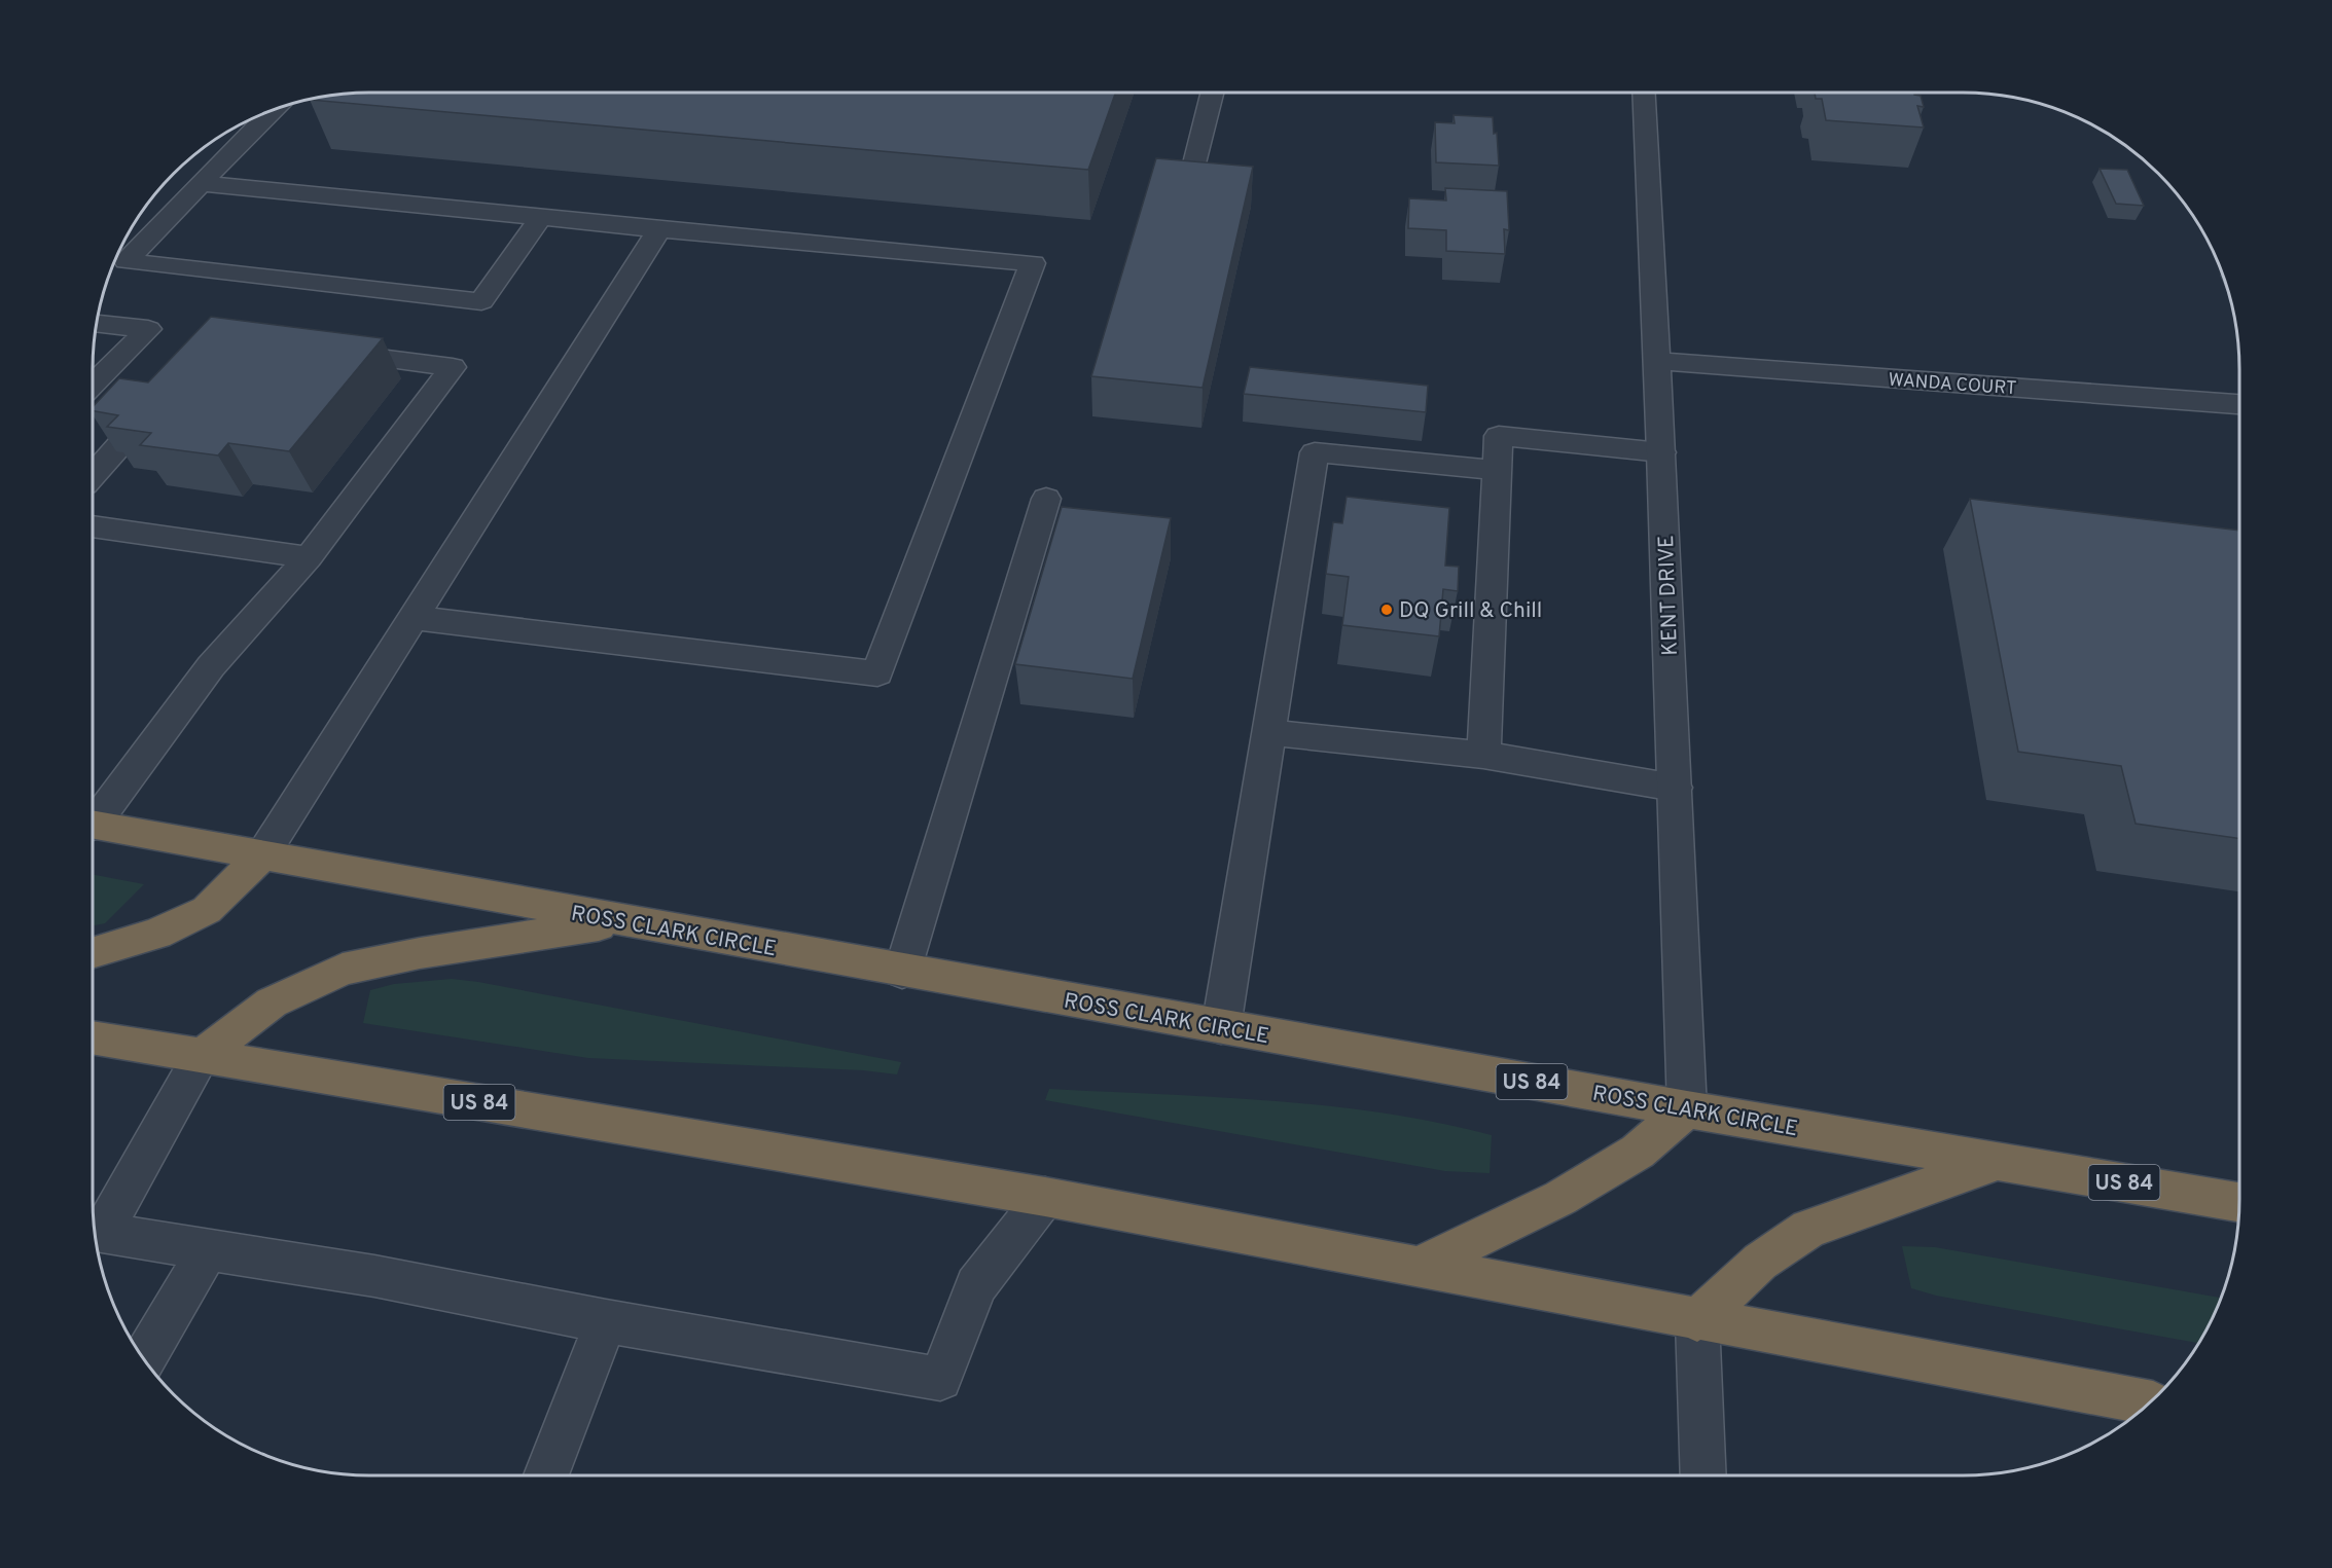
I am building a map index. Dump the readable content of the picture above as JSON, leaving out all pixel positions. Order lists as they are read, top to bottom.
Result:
{
  "streets": {
    "highway": ["ROSS CLARK CIRCLE", "US 84"],
    "street": ["WANDA COURT", "KENT DRIVE"]
  },
  "crossings": [
    ["WANDA COURT", "KENT DRIVE"],
    ["KENT DRIVE", "ROSS CLARK CIRCLE"]
  ],
  "places": ["DQ Grill & Chill"]
}
